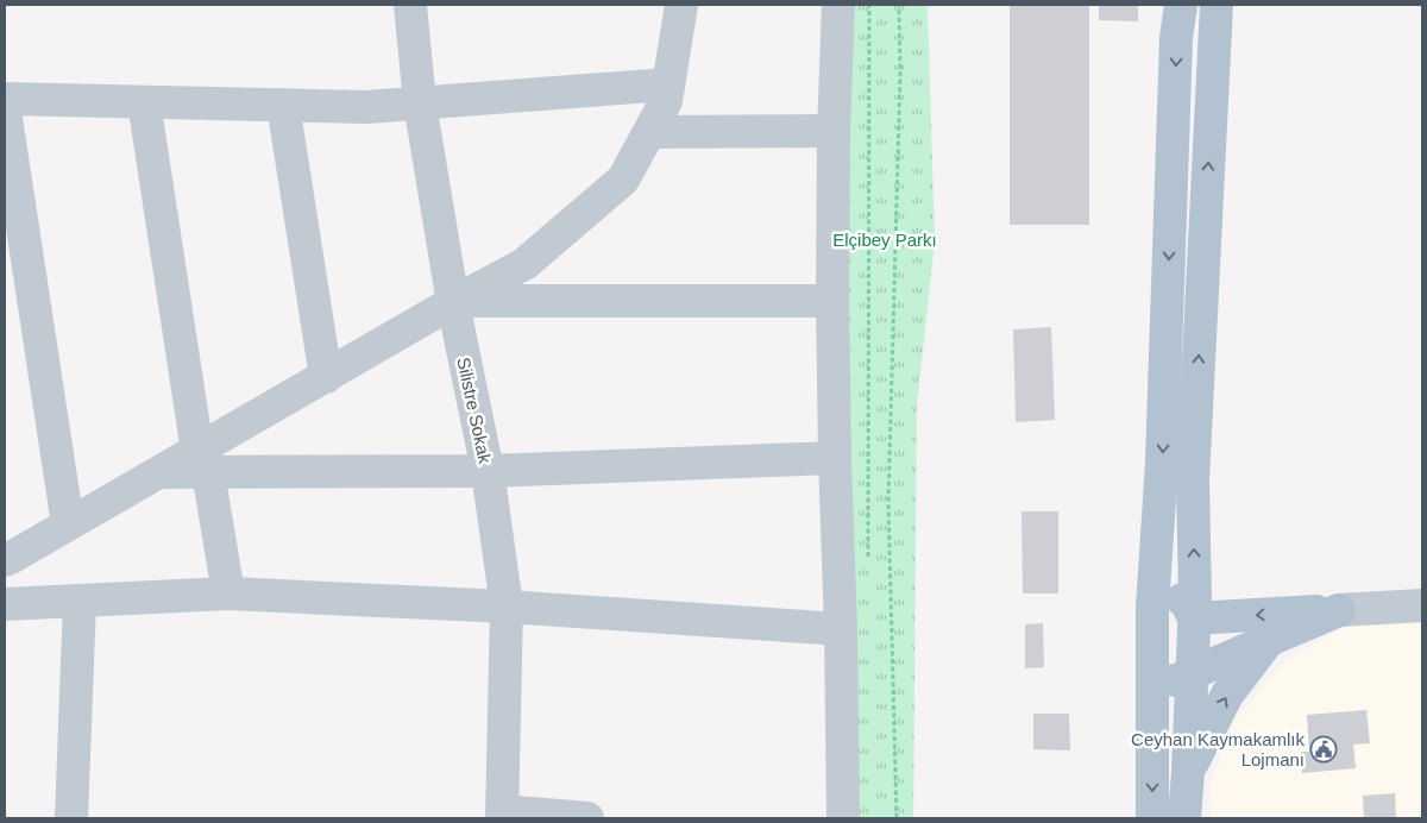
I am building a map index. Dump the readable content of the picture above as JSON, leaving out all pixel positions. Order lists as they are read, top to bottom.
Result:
{
  "streets": {
    "street": ["Silistre Sokak"]
  },
  "parks": ["Elçibey Parkı"],
  "places": {
    "public building": ["Ceyhan Kaymakamlık Lojmanı"]
  }
}
